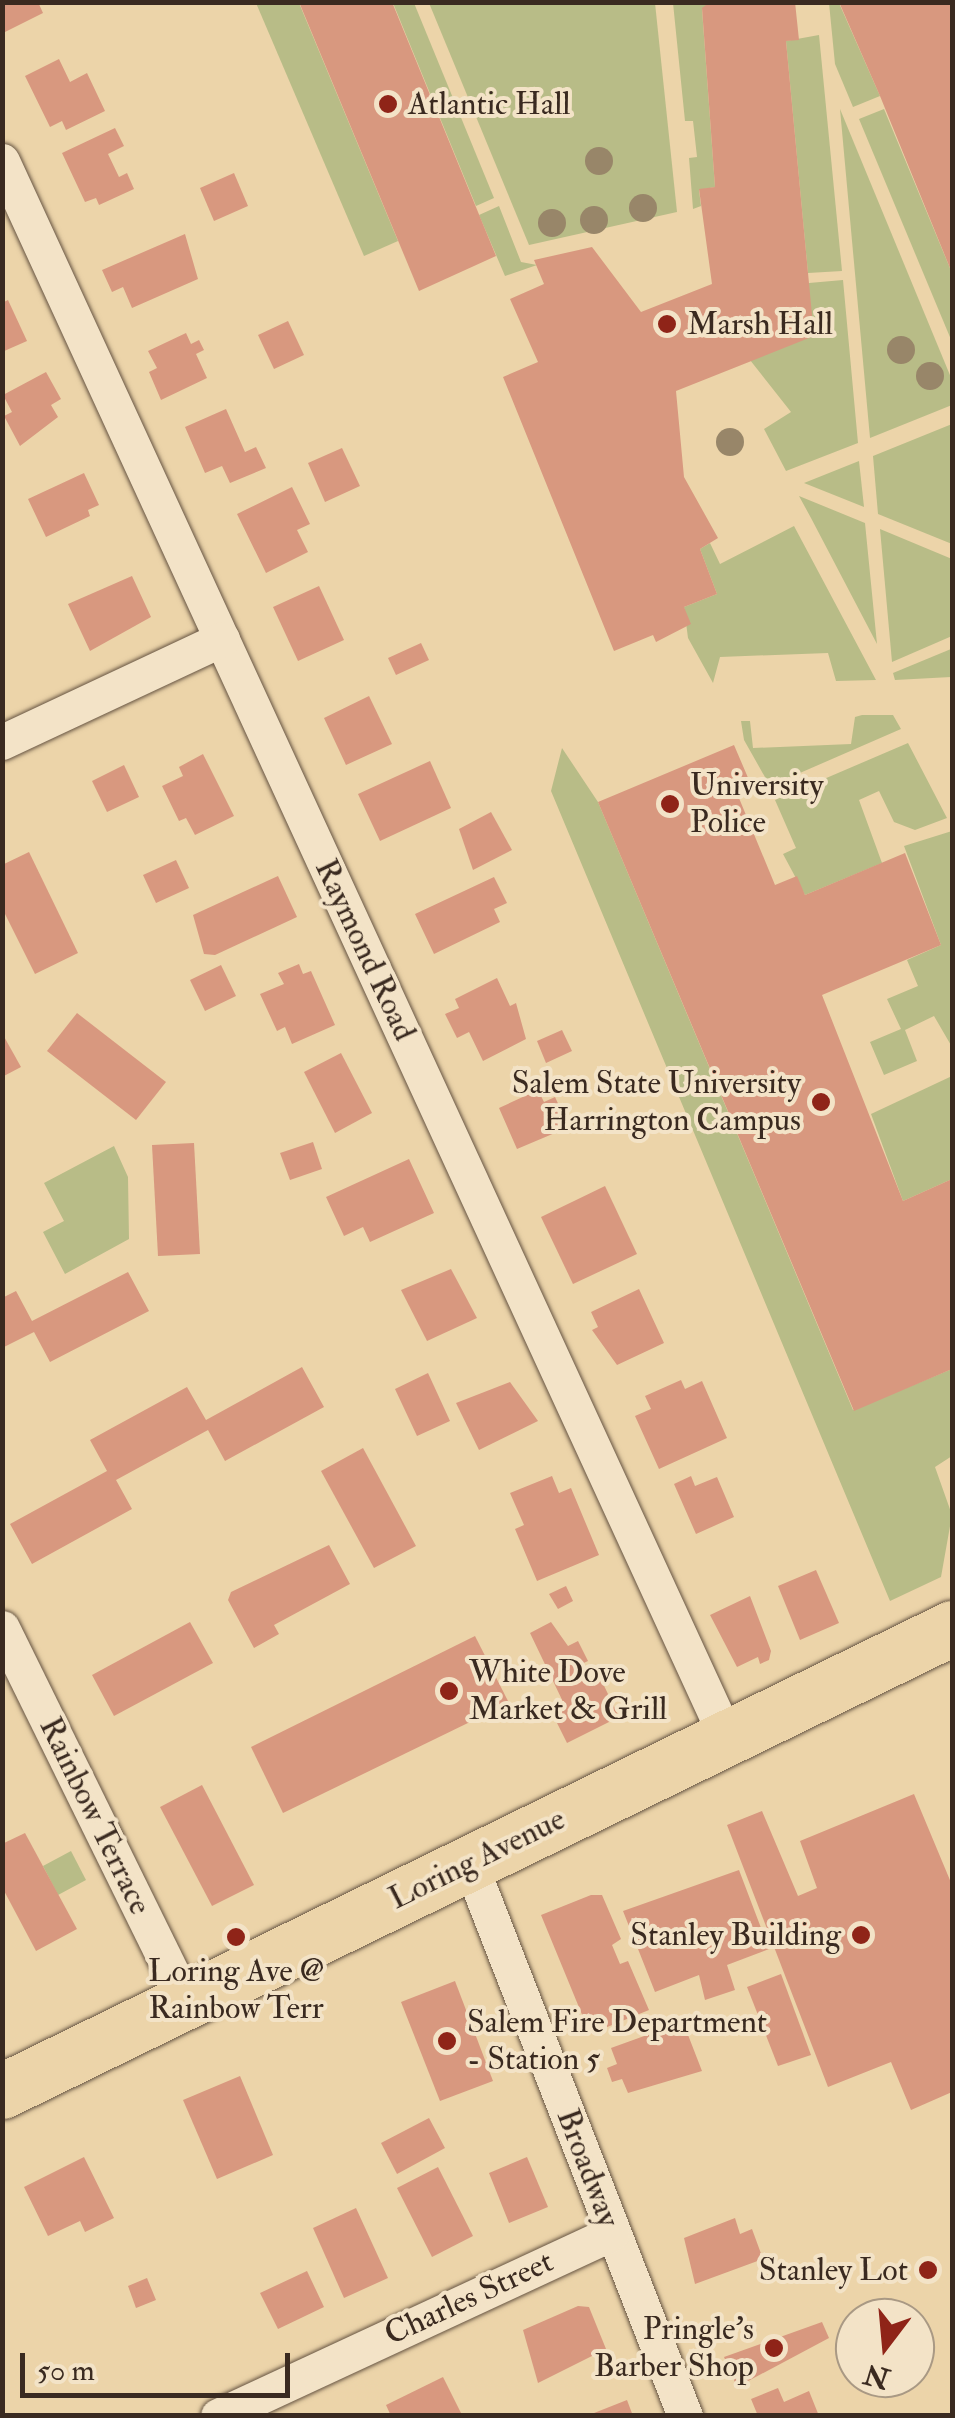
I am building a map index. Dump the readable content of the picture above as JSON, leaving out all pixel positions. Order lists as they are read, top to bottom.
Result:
{
  "streets": {
    "highway": ["Loring Avenue"],
    "street": [
      "Raymond Road",
      "Rainbow Terrace",
      "Broadway",
      "Charles Street"
    ]
  },
  "crossings": [
    ["Raymond Road", "Loring Avenue"],
    ["Rainbow Terrace", "Loring Avenue"],
    ["Loring Avenue", "Broadway"],
    ["Broadway", "Charles Street"]
  ],
  "places": [
    "Atlantic Hall",
    "Marsh Hall",
    "University Police",
    "Salem State University Harrington Campus",
    "White Dove Market & Grill",
    "Stanley Building",
    "Loring Ave @ Rainbow Terr",
    "Salem Fire Department - Station 5",
    "Stanley Lot",
    "Pringle's Barber Shop"
  ],
  "scale_bar": "50 m",
  "north": "bottom"
}
